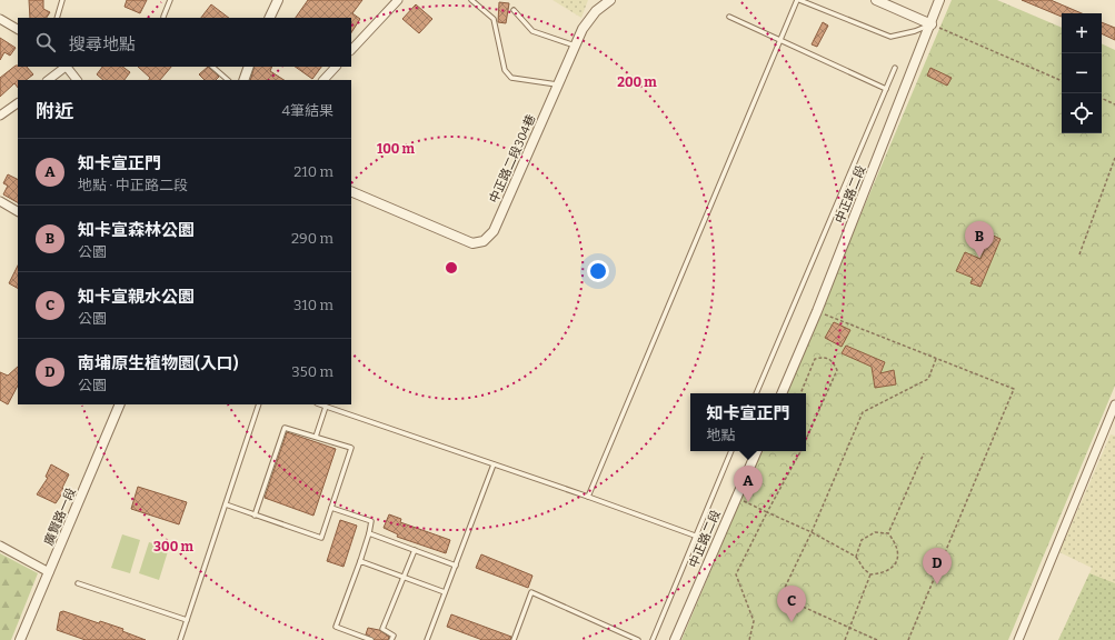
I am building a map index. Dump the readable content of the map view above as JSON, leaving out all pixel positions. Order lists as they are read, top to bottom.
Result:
{
  "streets": {
    "street": ["中正路二段304巷", "中正路二段", "廣賢路一段"]
  },
  "page": {
    "map_buttons": ["+", "−"],
    "search": "搜尋地點",
    "heading": ["附近", "4筆結果"],
    "list": [
      {
        "mark": "A",
        "name": "知卡宣正門",
        "note": "地點 · 中正路二段",
        "value": "210 m"
      },
      {
        "mark": "B",
        "name": "知卡宣森林公園",
        "note": "公園",
        "value": "290 m"
      },
      {
        "mark": "C",
        "name": "知卡宣親水公園",
        "note": "公園",
        "value": "310 m"
      },
      {
        "mark": "D",
        "name": "南埔原生植物園(入口)",
        "note": "公園",
        "value": "350 m"
      }
    ],
    "pins": [
      "B",
      "A",
      "D",
      "C"
    ],
    "popup": ["知卡宣正門", "地點"]
  },
  "rings": ["200 m", "100 m", "300 m"]
}
